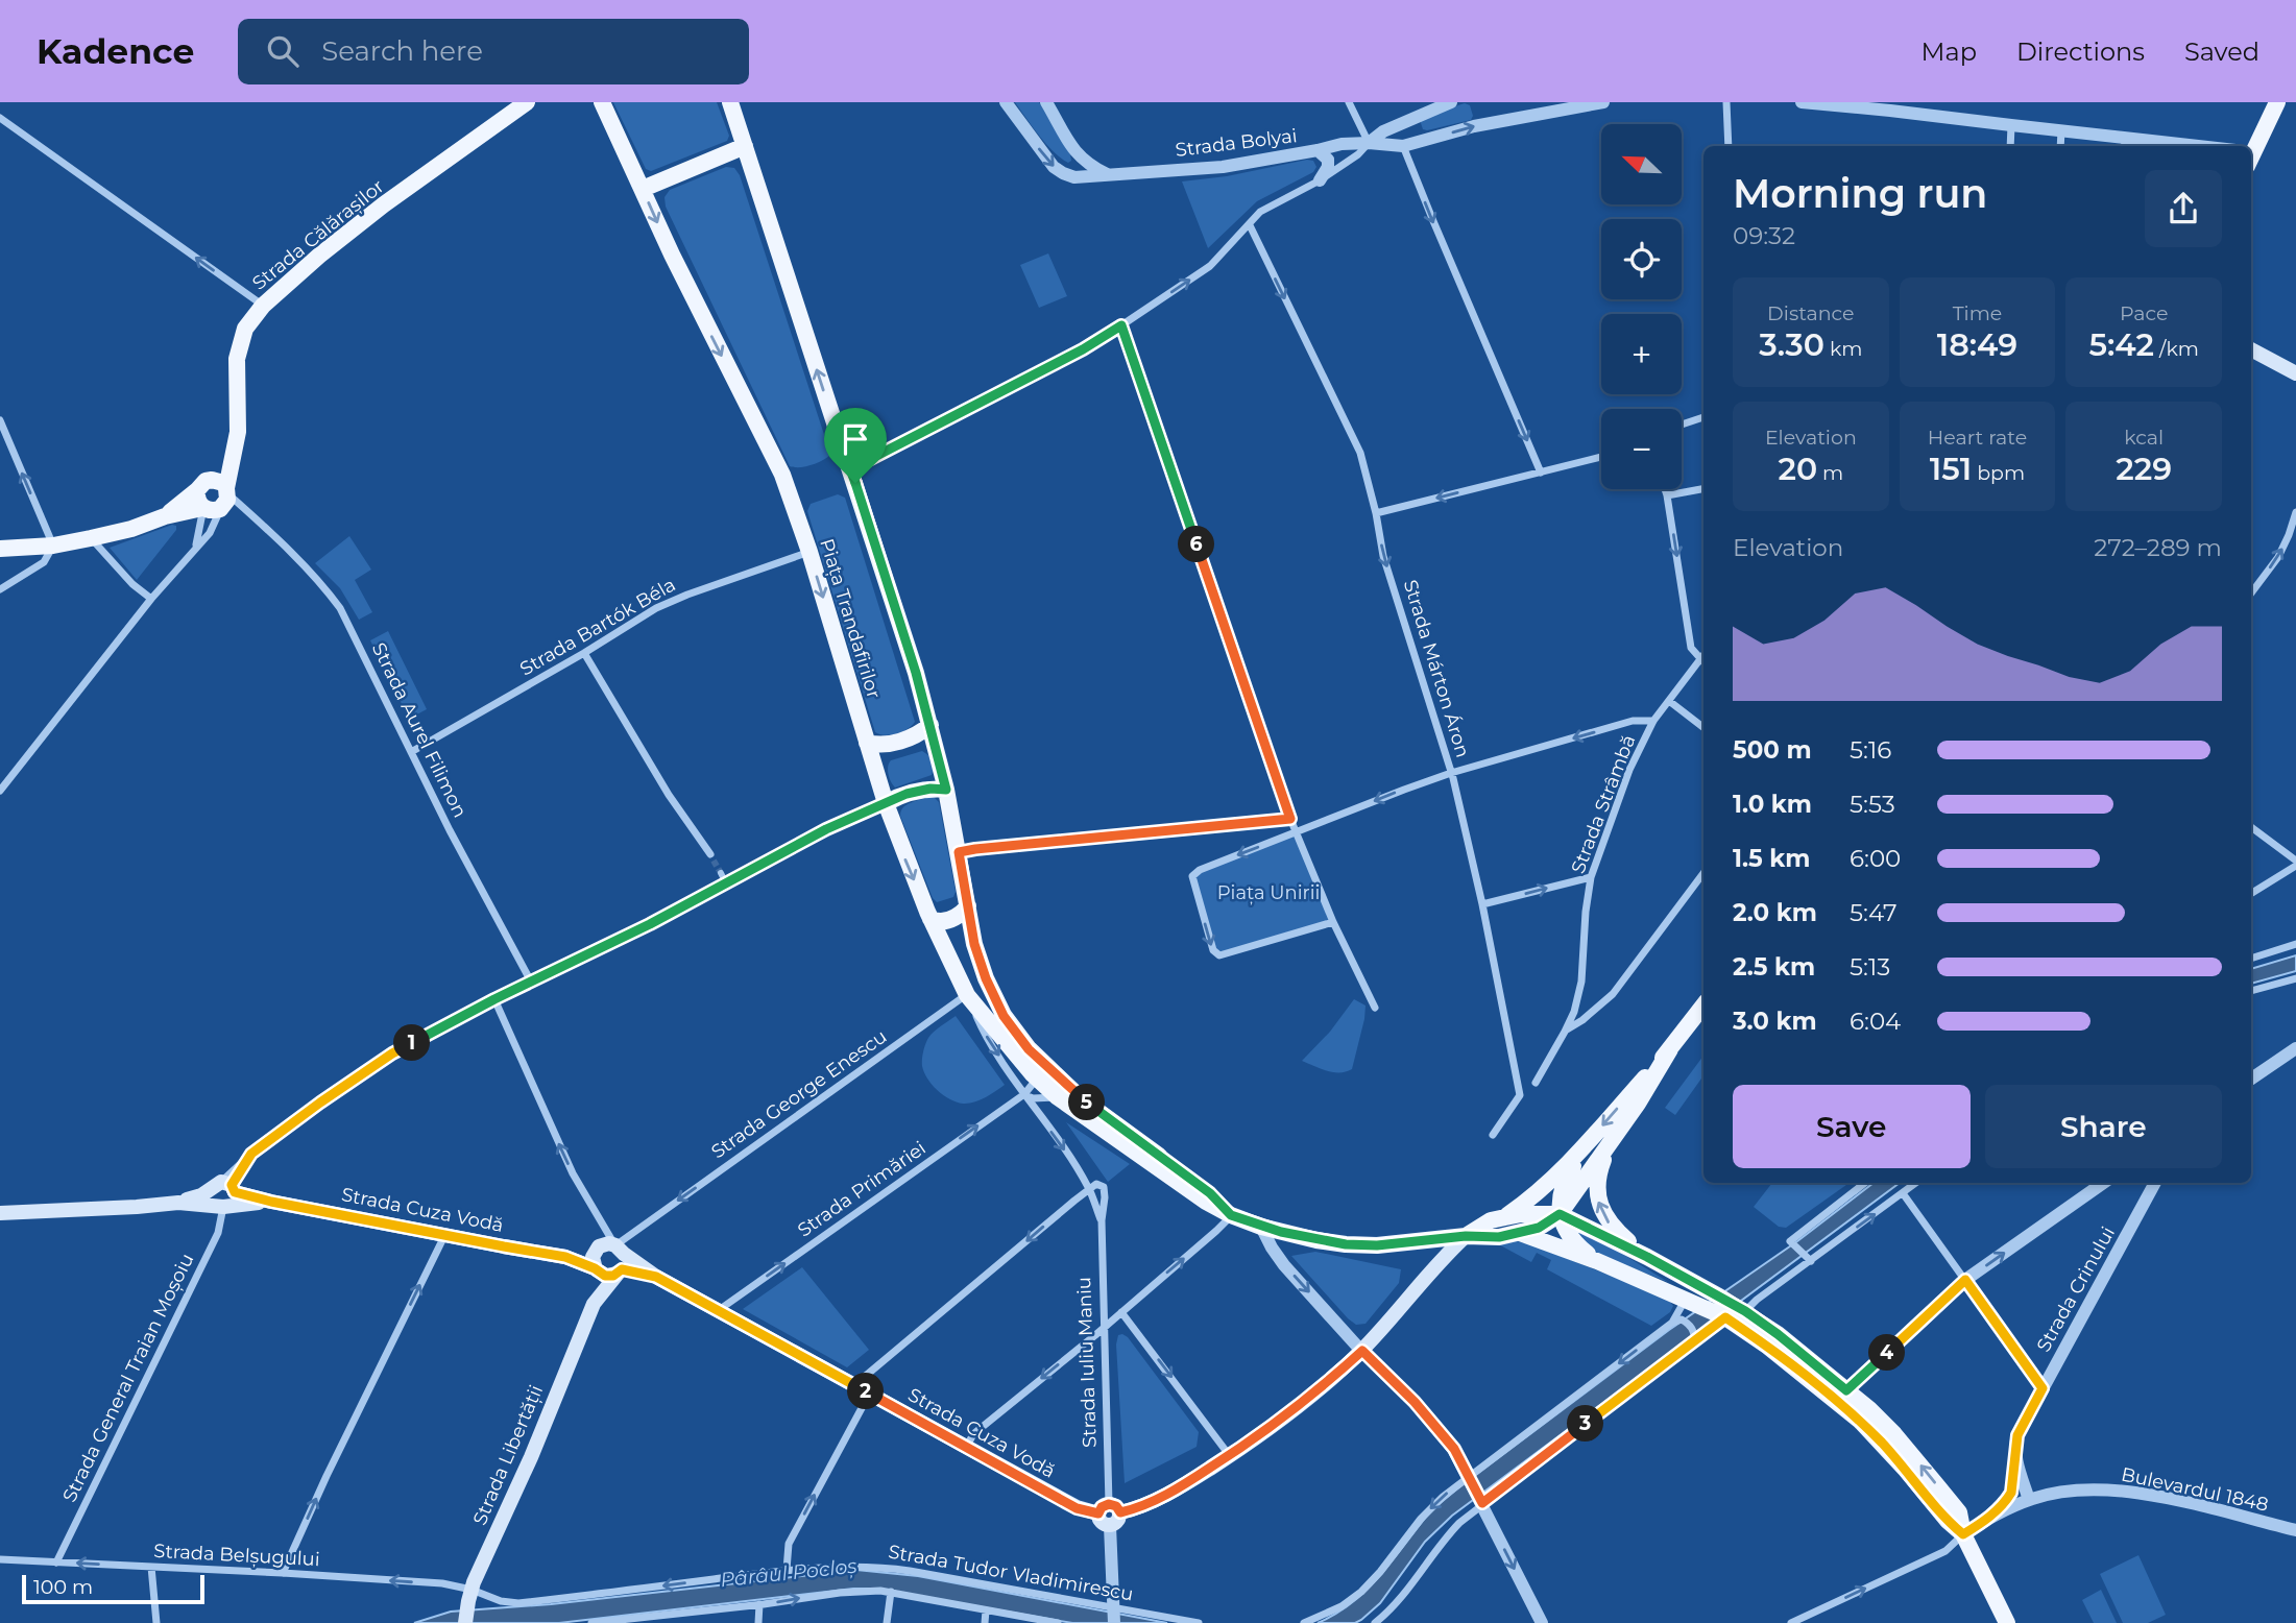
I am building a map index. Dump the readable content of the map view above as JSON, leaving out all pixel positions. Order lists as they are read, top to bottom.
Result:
{
  "streets": {
    "main road": [
      "Strada Călărașilor",
      "Piața Trandafirilor",
      "Strada Cuza Vodă",
      "Strada Libertății"
    ],
    "street": [
      "Strada Bolyai",
      "Strada Bartók Béla",
      "Strada Márton Áron",
      "Strada Aurel Filimon",
      "Strada Strâmbă",
      "Strada George Enescu",
      "Strada Primăriei",
      "Strada Crinului",
      "Strada Iuliu Maniu",
      "Strada General Traian Moșoiu",
      "Bulevardul 1848",
      "Strada Belșugului",
      "Strada Tudor Vladimirescu"
    ]
  },
  "crossings": [
    ["Strada Bolyai", "Strada Márton Áron"],
    ["Strada Călărașilor", "Strada Aurel Filimon"],
    ["Piața Trandafirilor", "Strada Bartók Béla"],
    ["Piața Trandafirilor", "Strada George Enescu"],
    ["Piața Trandafirilor", "Strada Iuliu Maniu"],
    ["Strada Bartók Béla", "Strada Aurel Filimon"],
    ["Strada George Enescu", "Strada Cuza Vodă"],
    ["Strada George Enescu", "Strada Iuliu Maniu"],
    ["Strada George Enescu", "Strada Libertății"],
    ["Strada Primăriei", "Strada Cuza Vodă"],
    ["Strada Primăriei", "Strada Iuliu Maniu"],
    ["Strada Cuza Vodă", "Strada Iuliu Maniu"],
    ["Strada Cuza Vodă", "Strada General Traian Moșoiu"],
    ["Strada Cuza Vodă", "Strada Libertății"],
    ["Strada Crinului", "Bulevardul 1848"],
    ["Strada General Traian Moșoiu", "Strada Belșugului"],
    ["Strada Libertății", "Strada Belșugului"],
    ["Strada Libertății", "Strada Tudor Vladimirescu"],
    ["Strada Belșugului", "Strada Tudor Vladimirescu"]
  ],
  "one_way": [
    "Strada Márton Áron",
    "Strada George Enescu",
    "Strada Primăriei",
    "Strada Iuliu Maniu",
    "Strada Belșugului"
  ],
  "water": ["Pârâul Pocloș"],
  "parks": ["Piața Unirii"],
  "scale_bar": "100 m",
  "north": "top left",
  "page": {
    "header": "Kadence",
    "search": "Search here",
    "nav": ["Map", "Directions", "Saved"],
    "map_buttons": ["+", "−"],
    "heading": ["Morning run", "09:32"],
    "stats": [
      ["Distance", "3.30 km"],
      ["Time", "18:49"],
      ["Pace", "5:42 /km"],
      ["Elevation", "20 m"],
      ["Heart rate", "151 bpm"],
      ["kcal", "229"]
    ],
    "chart": ["Elevation", "272–289 m"],
    "pins": [
      "6",
      "1",
      "5",
      "4",
      "2",
      "3"
    ],
    "list": [
      {
        "name": "500 m",
        "note": "5:16"
      },
      {
        "name": "1.0 km",
        "note": "5:53"
      },
      {
        "name": "1.5 km",
        "note": "6:00"
      },
      {
        "name": "2.0 km",
        "note": "5:47"
      },
      {
        "name": "2.5 km",
        "note": "5:13"
      },
      {
        "name": "3.0 km",
        "note": "6:04"
      }
    ],
    "buttons": ["Save", "Share"],
    "scale": "100 m"
  }
}
